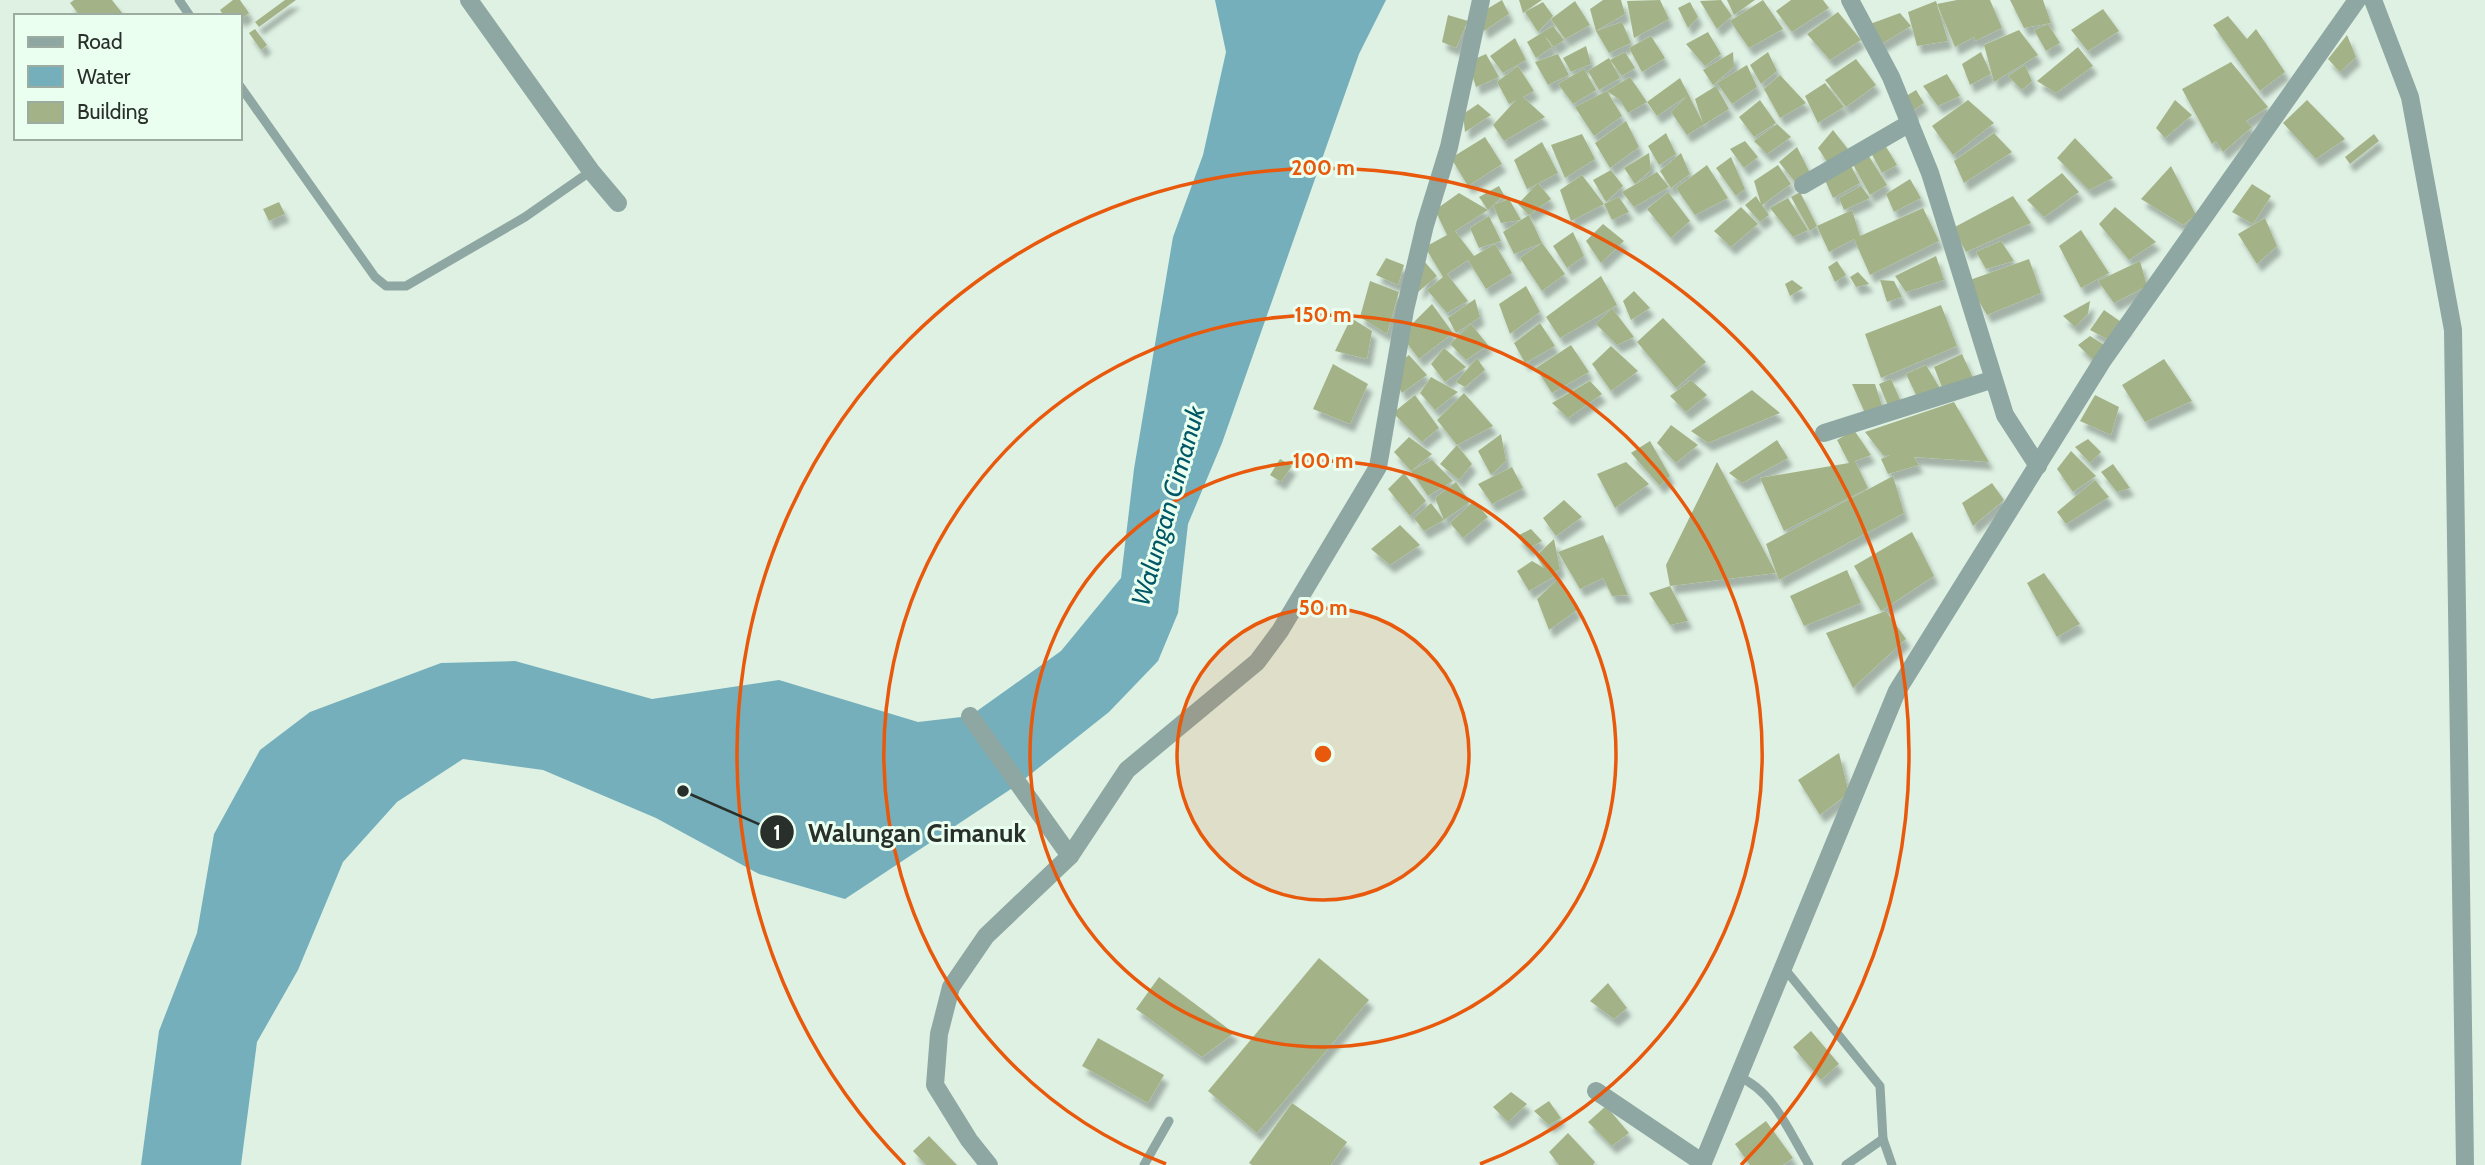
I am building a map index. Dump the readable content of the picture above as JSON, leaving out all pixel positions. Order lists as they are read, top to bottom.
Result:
{
  "water": ["Walungan Cimanuk"],
  "places": ["Walungan Cimanuk"],
  "legend": ["Road", "Water", "Building"],
  "rings": [
    "200 m",
    "150 m",
    "100 m",
    "50 m"
  ]
}
